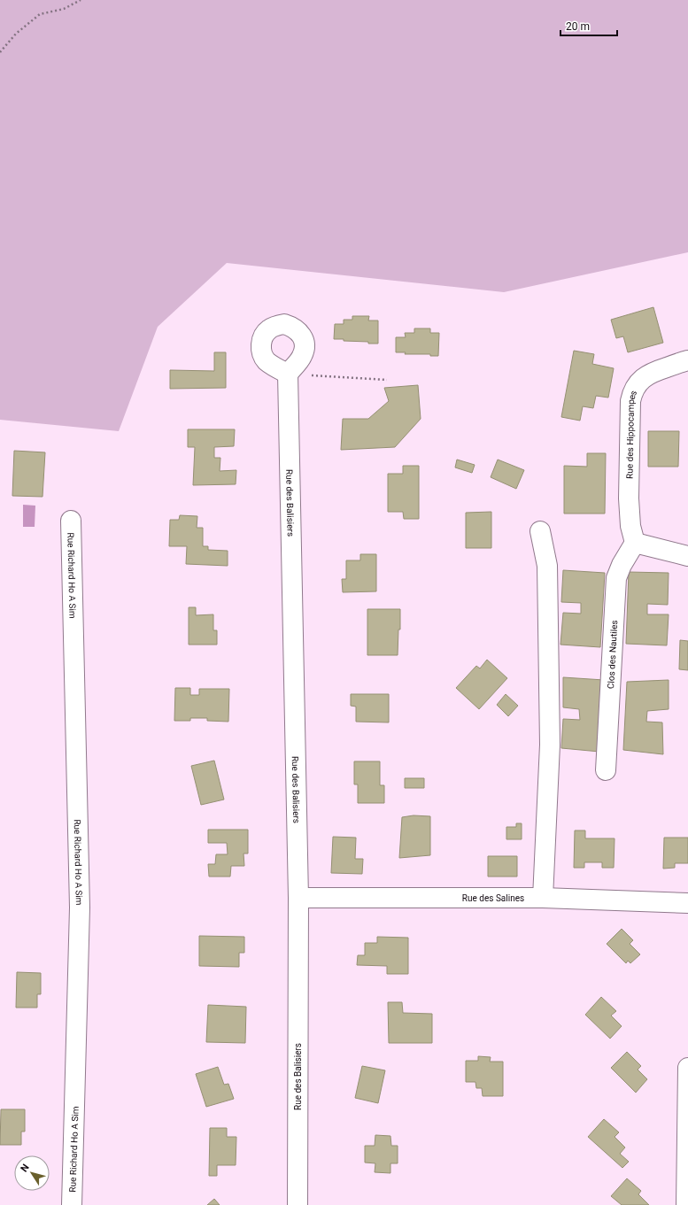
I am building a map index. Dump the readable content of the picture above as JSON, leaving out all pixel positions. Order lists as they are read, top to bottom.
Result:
{
  "streets": {
    "street": [
      "Rue des Hippocampes",
      "Rue des Balisiers",
      "Rue Richard Ho A Sim",
      "Clos des Nautiles",
      "Rue des Salines"
    ]
  },
  "crossings": [
    ["Rue des Hippocampes", "Clos des Nautiles"],
    ["Rue des Balisiers", "Rue des Salines"]
  ],
  "scale_bar": "20 m",
  "north": "top left"
}
